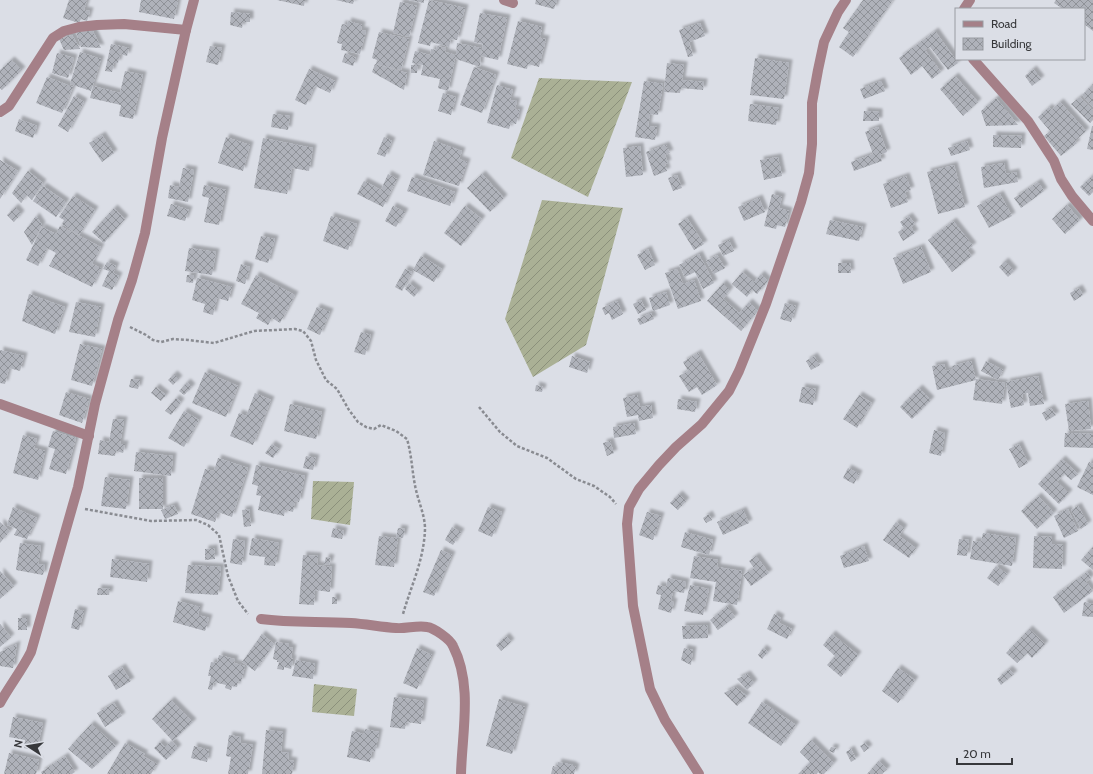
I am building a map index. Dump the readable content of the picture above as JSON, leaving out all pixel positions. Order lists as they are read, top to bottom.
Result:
{
  "legend": ["Road", "Building"],
  "scale_bar": "20 m",
  "north": "left"
}
